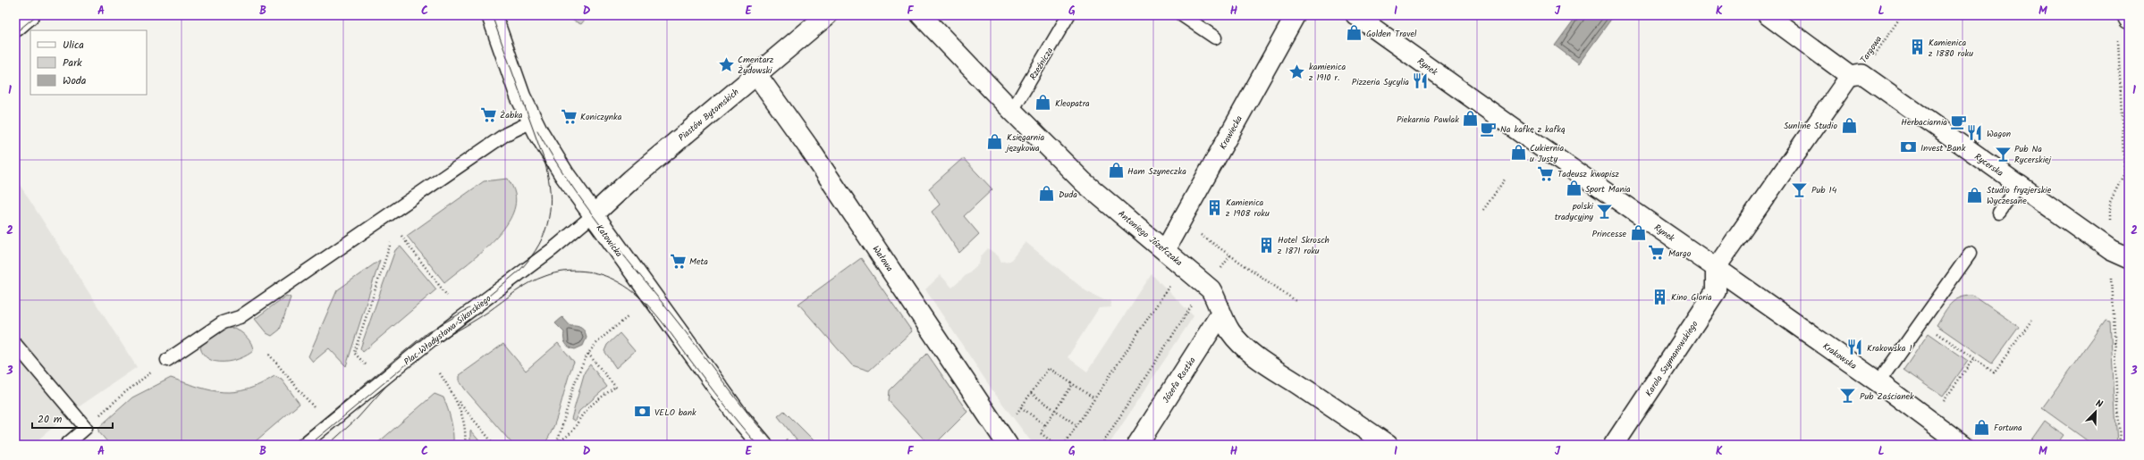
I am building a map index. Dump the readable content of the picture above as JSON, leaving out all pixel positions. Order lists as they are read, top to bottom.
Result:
{
  "streets": {
    "street": [
      "Rynek",
      "Piastów Bytomskich",
      "Krawiecka",
      "Rycerska",
      "Antoniego Józefczaka",
      "Katowicka",
      "Wałowa",
      "Krakowska",
      "Karola Szymanowskiego",
      "Józefa Rostka"
    ],
    "lane": ["Rzeźnicza", "Plac Władysława Sikorskiego"],
    "path": ["Targowa"]
  },
  "crossings": [
    ["Targowa", "Rycerska"],
    ["Rzeźnicza", "Antoniego Józefczaka"],
    ["Rynek", "Krakowska"],
    ["Rynek", "Karola Szymanowskiego"],
    ["Piastów Bytomskich", "Katowicka"],
    ["Piastów Bytomskich", "Wałowa"],
    ["Piastów Bytomskich", "Plac Władysława Sikorskiego"],
    ["Krawiecka", "Antoniego Józefczaka"],
    ["Antoniego Józefczaka", "Józefa Rostka"],
    ["Katowicka", "Plac Władysława Sikorskiego"],
    ["Krakowska", "Karola Szymanowskiego"]
  ],
  "places": {
    "shop": [
      "Golden Travel",
      "Kleopatra",
      "Piekarnia Pawlak",
      "Sunline Studio",
      "Księgarnia językowa",
      "Cukiernia u Justy",
      "Ham Szyneczka",
      "Sport Mania",
      "Duda",
      "Studio fryzjerskie Wyczesane",
      "Princesse",
      "Fortuna"
    ],
    "building": [
      "Kamienica z 1880 roku",
      "Kamienica z 1908 roku",
      "Hotel Skrosch z 1871 roku",
      "Kino Gloria"
    ],
    "place": ["Cmentarz Żydowski", "kamienica z 1910 r."],
    "restaurant": ["Pizzeria Sycylia", "Wagon", "Krakowska 1"],
    "supermarket": [
      "Żabka",
      "Koniczynka",
      "Tadeusz kwapisz",
      "Margo",
      "Meta"
    ],
    "cafe": ["Herbaciarnia", "Na kafkę z kafką"],
    "bank": ["Invest Bank", "VELO bank"],
    "bar": [
      "Pub Na Rycerskiej",
      "Pub 14",
      "polski tradycyjny",
      "Pub Zaścianek"
    ]
  },
  "legend": ["Ulica", "Park", "Woda"],
  "scale_bar": "20 m",
  "north": "top right",
  "grid": {
    "columns": [
      "A",
      "B",
      "C",
      "D",
      "E",
      "F",
      "G",
      "H",
      "I",
      "J",
      "K",
      "L",
      "M"
    ],
    "rows": ["1", "2", "3"]
  }
}
